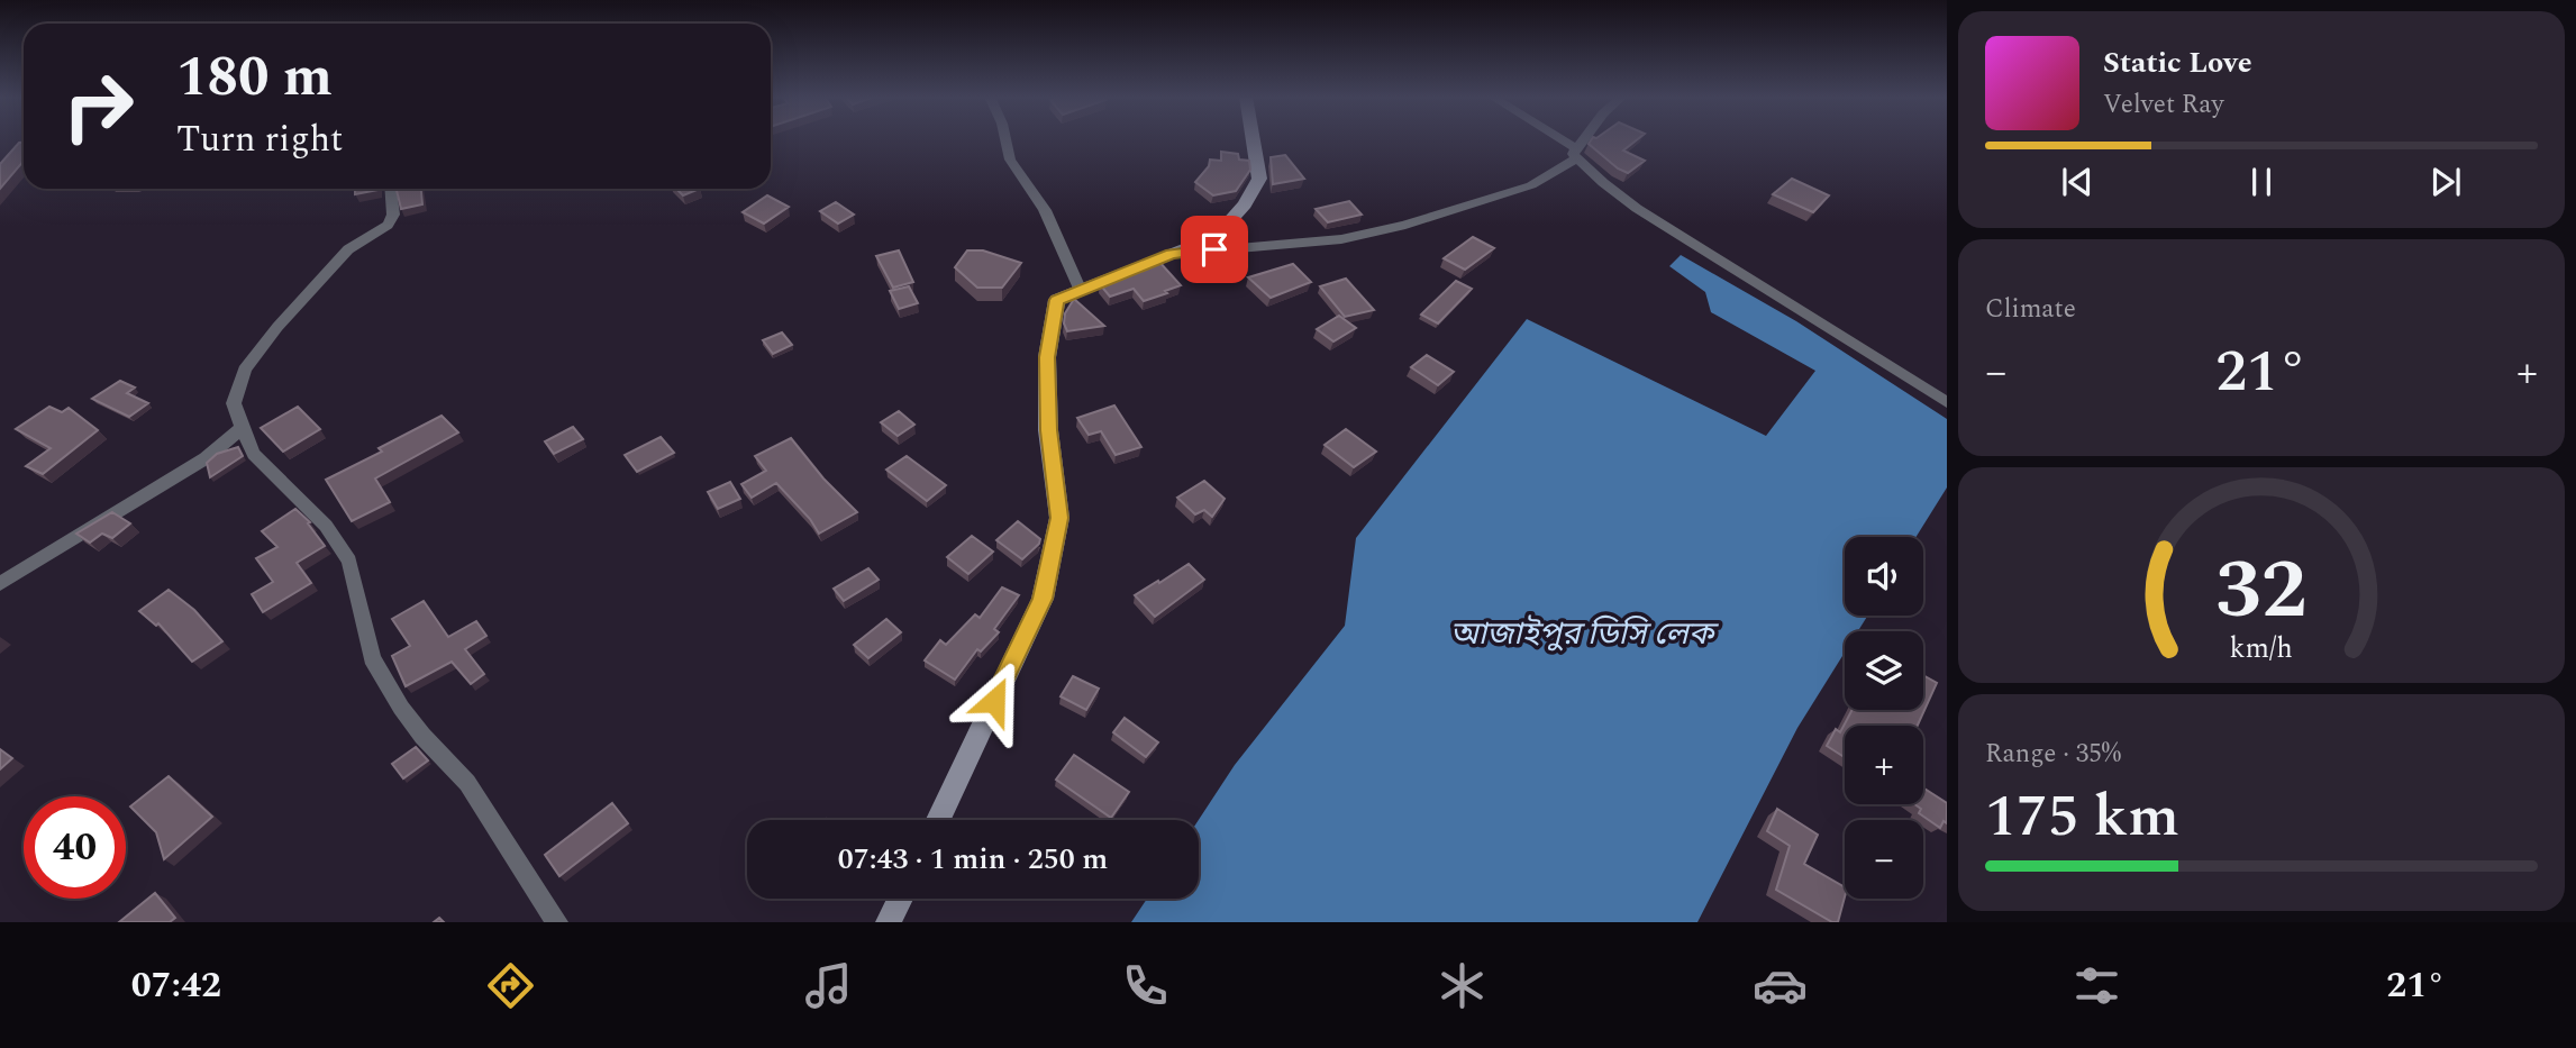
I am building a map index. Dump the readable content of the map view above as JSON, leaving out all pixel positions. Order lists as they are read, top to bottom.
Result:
{
  "water": ["আজাইপুর ডিসি লেক"],
  "page": {
    "turn": ["180 m", "Turn right"],
    "song": ["Static Love", "Velvet Ray"],
    "tile": [
      "Climate",
      ["Range · 35%", "175 km"]
    ],
    "heat": ["−", "21°", "+"],
    "map_buttons": ["+", "−"],
    "limit": "40",
    "trip": "07:43 · 1 min · 250 m",
    "tabs": ["07:42", "21°"],
    "gauge": ["32", "km/h"]
  }
}
